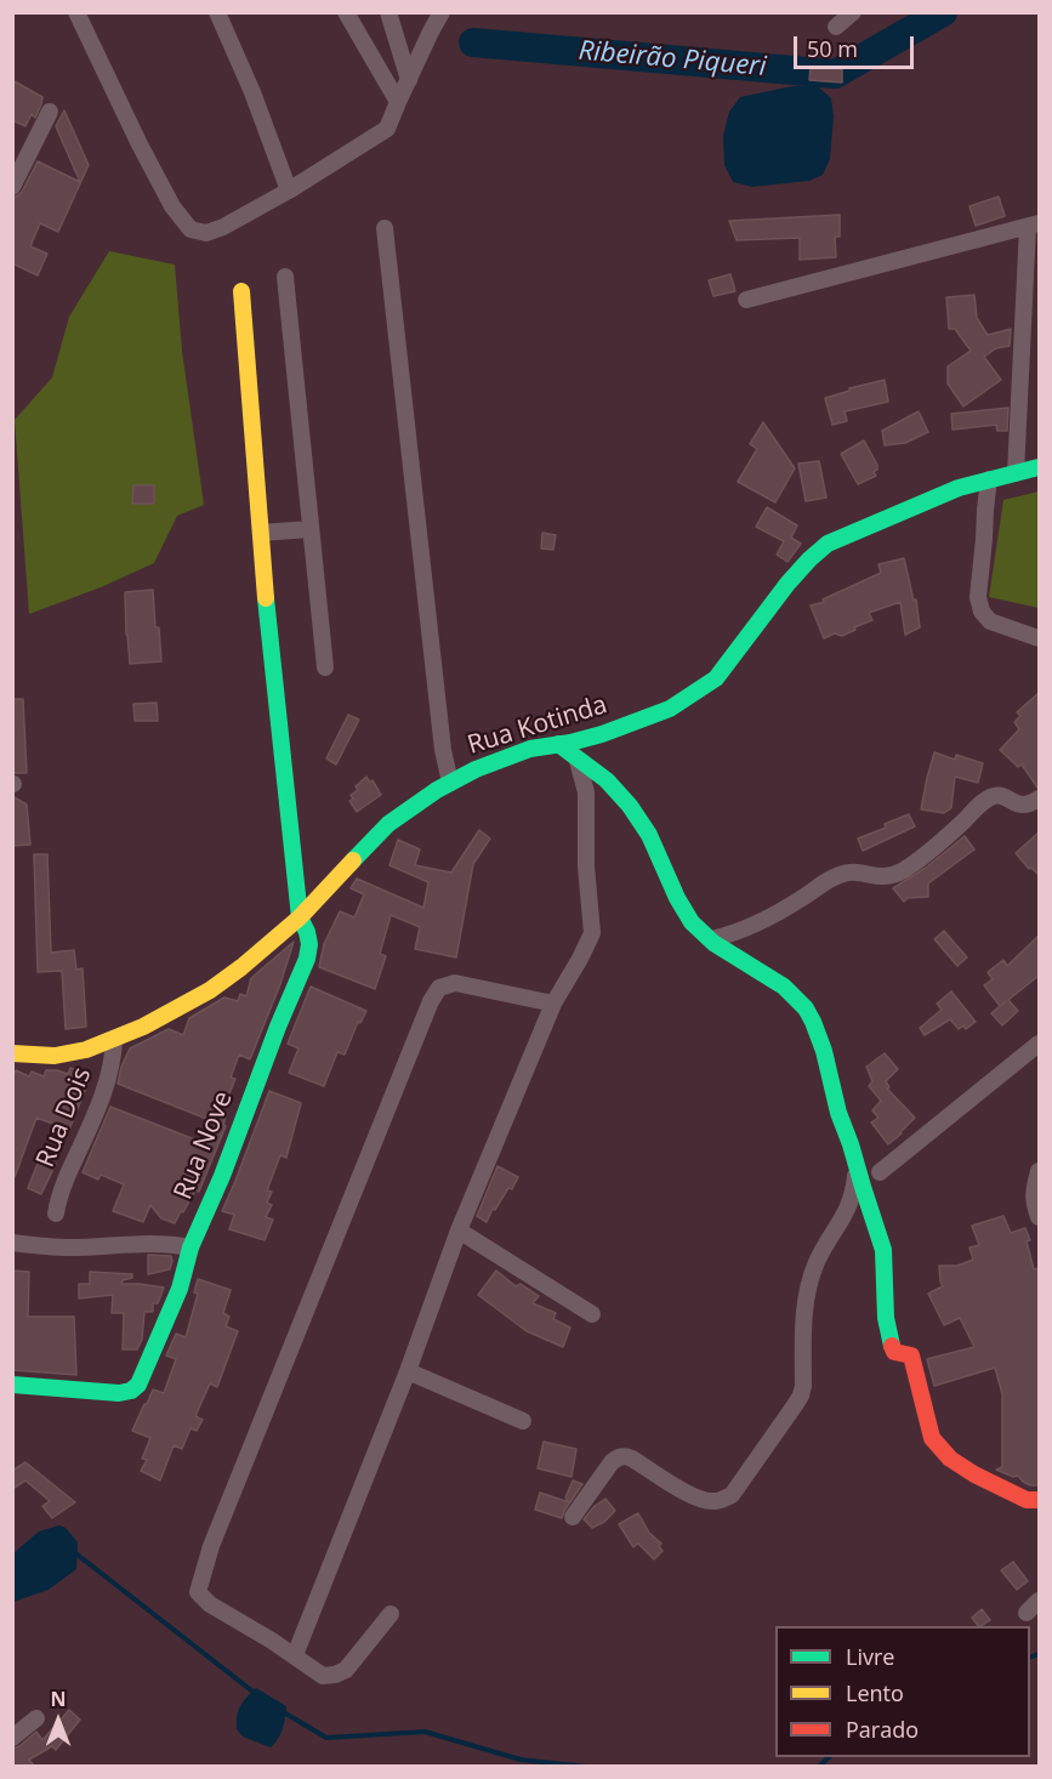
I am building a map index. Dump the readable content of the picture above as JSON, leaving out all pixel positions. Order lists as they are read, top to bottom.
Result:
{
  "streets": {
    "street": ["Rua Kotinda", "Rua Dois", "Rua Nove"]
  },
  "crossings": [
    ["Rua Kotinda", "Rua Dois"],
    ["Rua Kotinda", "Rua Nove"]
  ],
  "water": ["Ribeirão Piqueri"],
  "legend": ["Livre", "Lento", "Parado"],
  "scale_bar": "50 m",
  "north": "top"
}
